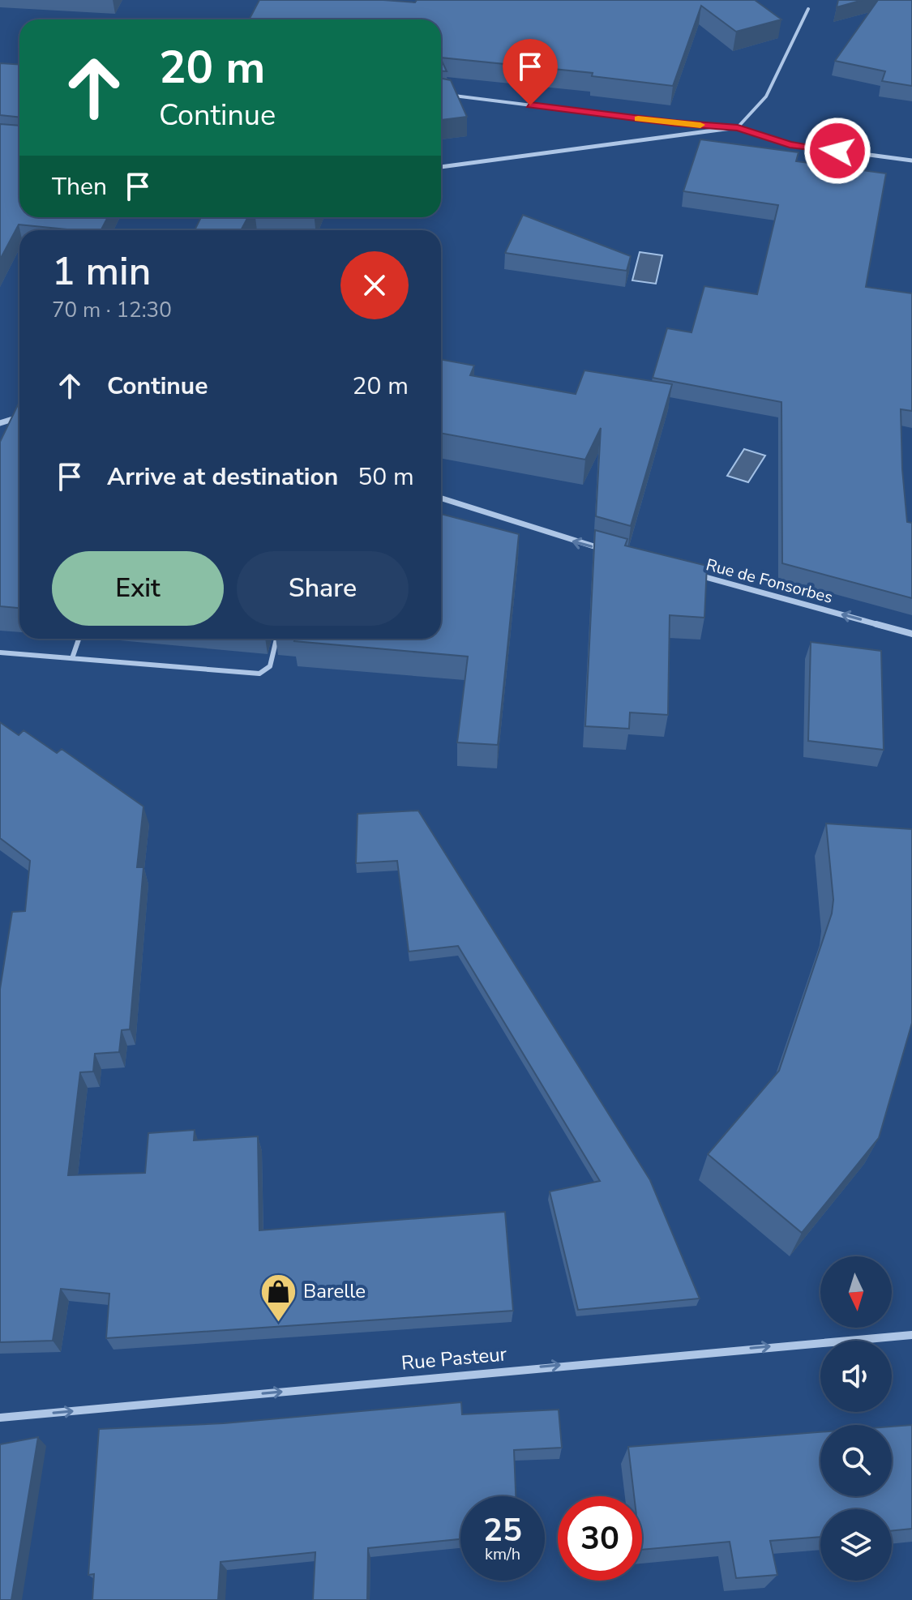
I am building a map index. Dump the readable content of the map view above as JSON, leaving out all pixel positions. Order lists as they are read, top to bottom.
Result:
{
  "streets": {
    "street": ["Rue de Fonsorbes", "Rue Pasteur"]
  },
  "one_way": ["Rue de Fonsorbes", "Rue Pasteur"],
  "places": {
    "shop": ["Barelle"]
  },
  "north": "bottom",
  "page": {
    "turn": ["20 m", "Continue"],
    "then": "Then",
    "heading": ["1 min", "70 m · 12:30"],
    "list": [
      {
        "name": "Continue",
        "value": "20 m"
      },
      {
        "name": "Arrive at destination",
        "value": "50 m"
      }
    ],
    "buttons": ["Exit", "Share"],
    "speed": "25 km/h",
    "limit": "30"
  }
}
